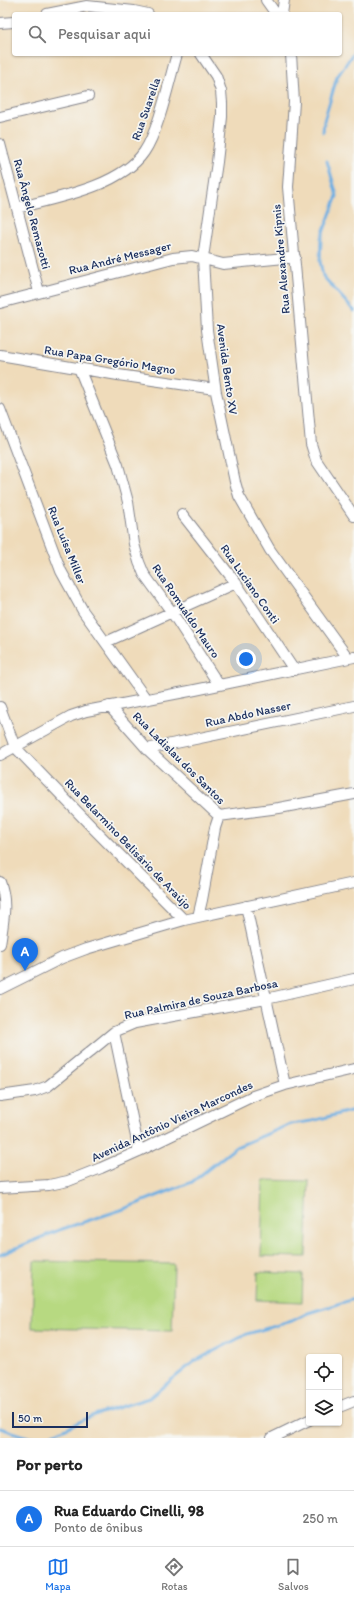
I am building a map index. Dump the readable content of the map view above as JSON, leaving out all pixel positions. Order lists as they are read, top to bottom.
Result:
{
  "streets": {
    "street": [
      "Rua Suarella",
      "Rua Ângelo Remazotti",
      "Rua André Messager",
      "Rua Alexandre Kipnis",
      "Rua Papa Gregório Magno",
      "Avenida Bento XV",
      "Rua Luísa Miller",
      "Rua Luciano Conti",
      "Rua Romualdo Mauro",
      "Rua Abdo Nasser",
      "Rua Ladislau dos Santos",
      "Rua Belarmino Belisário de Araújo",
      "Rua Palmira de Souza Barbosa",
      "Avenida Antônio Vieira Marcondes"
    ]
  },
  "crossings": [
    ["Rua Suarella", "Rua Ângelo Remazotti"],
    ["Rua Ângelo Remazotti", "Rua André Messager"],
    ["Rua André Messager", "Rua Alexandre Kipnis"],
    ["Rua André Messager", "Avenida Bento XV"],
    ["Rua Papa Gregório Magno", "Avenida Bento XV"],
    ["Rua Papa Gregório Magno", "Rua Romualdo Mauro"],
    ["Rua Abdo Nasser", "Rua Ladislau dos Santos"]
  ],
  "scale_bar": "50 m",
  "page": {
    "search": "Pesquisar aqui",
    "pins": "A",
    "scale": "50 m",
    "heading": "Por perto",
    "list": [
      {
        "mark": "A",
        "name": "Rua Eduardo Cinelli, 98",
        "note": "Ponto de ônibus",
        "value": "250 m"
      }
    ],
    "nav": ["Mapa", "Rotas", "Salvos"]
  }
}
